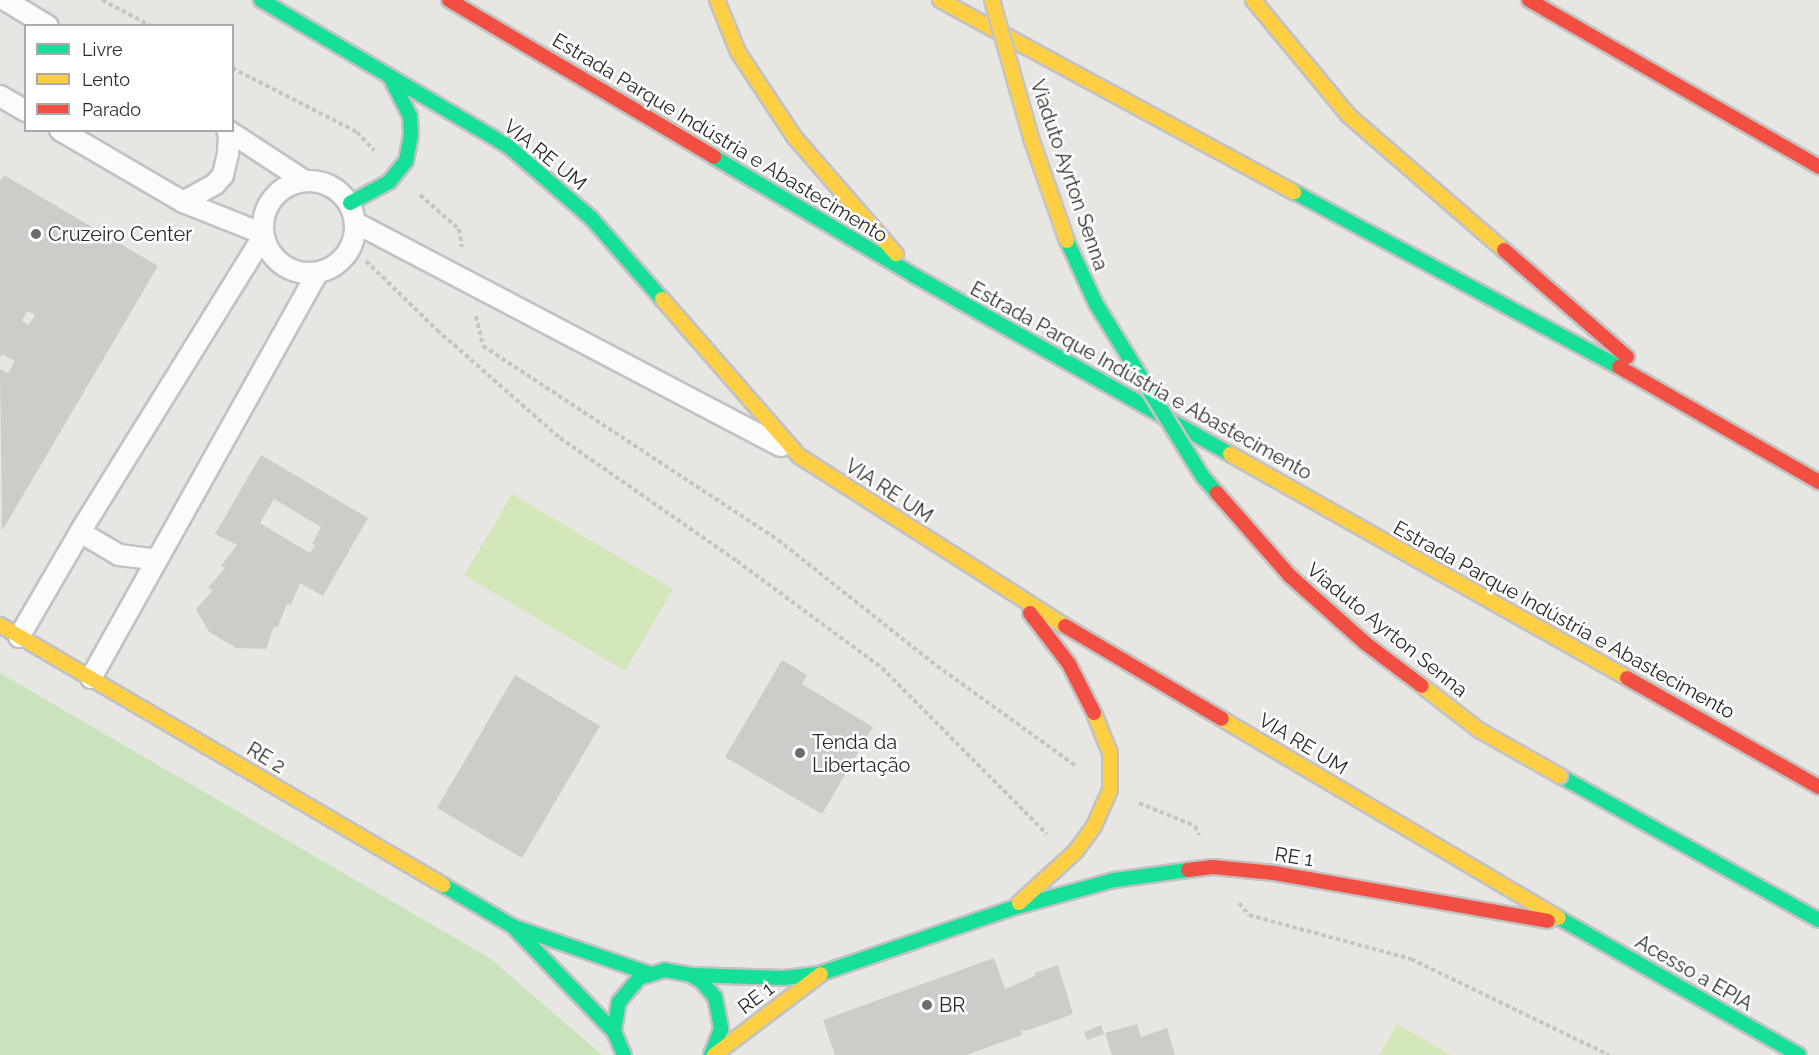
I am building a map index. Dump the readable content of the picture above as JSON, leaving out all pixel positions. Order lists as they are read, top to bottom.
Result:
{
  "streets": {
    "main road": [
      "Estrada Parque Indústria e Abastecimento",
      "VIA RE UM",
      "Viaduto Ayrton Senna",
      "RE 2",
      "RE 1",
      "Acesso a EPIA"
    ]
  },
  "crossings": [
    ["VIA RE UM", "RE 1"],
    ["VIA RE UM", "Acesso a EPIA"],
    ["RE 2", "RE 1"],
    ["RE 1", "Acesso a EPIA"]
  ],
  "places": ["Cruzeiro Center", "Tenda da Libertação", "BR"],
  "legend": ["Livre", "Lento", "Parado"]
}
